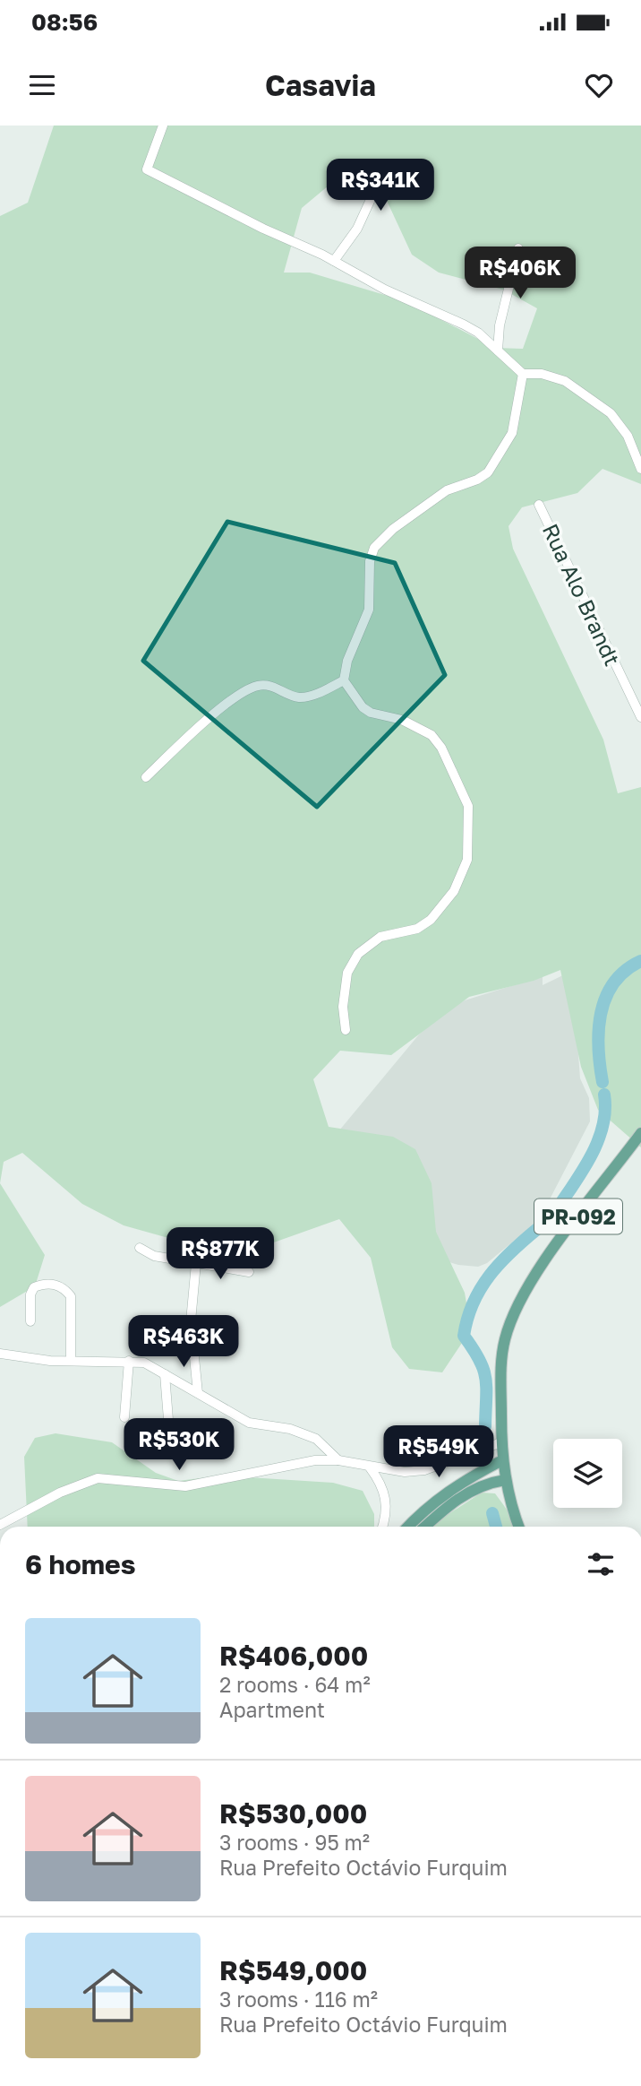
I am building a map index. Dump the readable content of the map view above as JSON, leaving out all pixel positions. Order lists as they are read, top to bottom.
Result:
{
  "streets": {
    "main road": ["PR-092"],
    "street": ["Rua Alo Brandt"]
  },
  "page": {
    "status": "08:56",
    "header": "Casavia",
    "price": [
      "R$341K",
      "R$406K",
      "R$877K",
      "R$463K",
      "R$530K",
      "R$549K"
    ],
    "heading": "6 homes",
    "list": [
      {
        "name": "R$406,000",
        "note": "2 rooms · 64 m² · Apartment"
      },
      {
        "name": "R$530,000",
        "note": "3 rooms · 95 m² · Rua Prefeito Octávio Furquim"
      },
      {
        "name": "R$549,000",
        "note": "3 rooms · 116 m² · Rua Prefeito Octávio Furquim"
      }
    ]
  }
}
